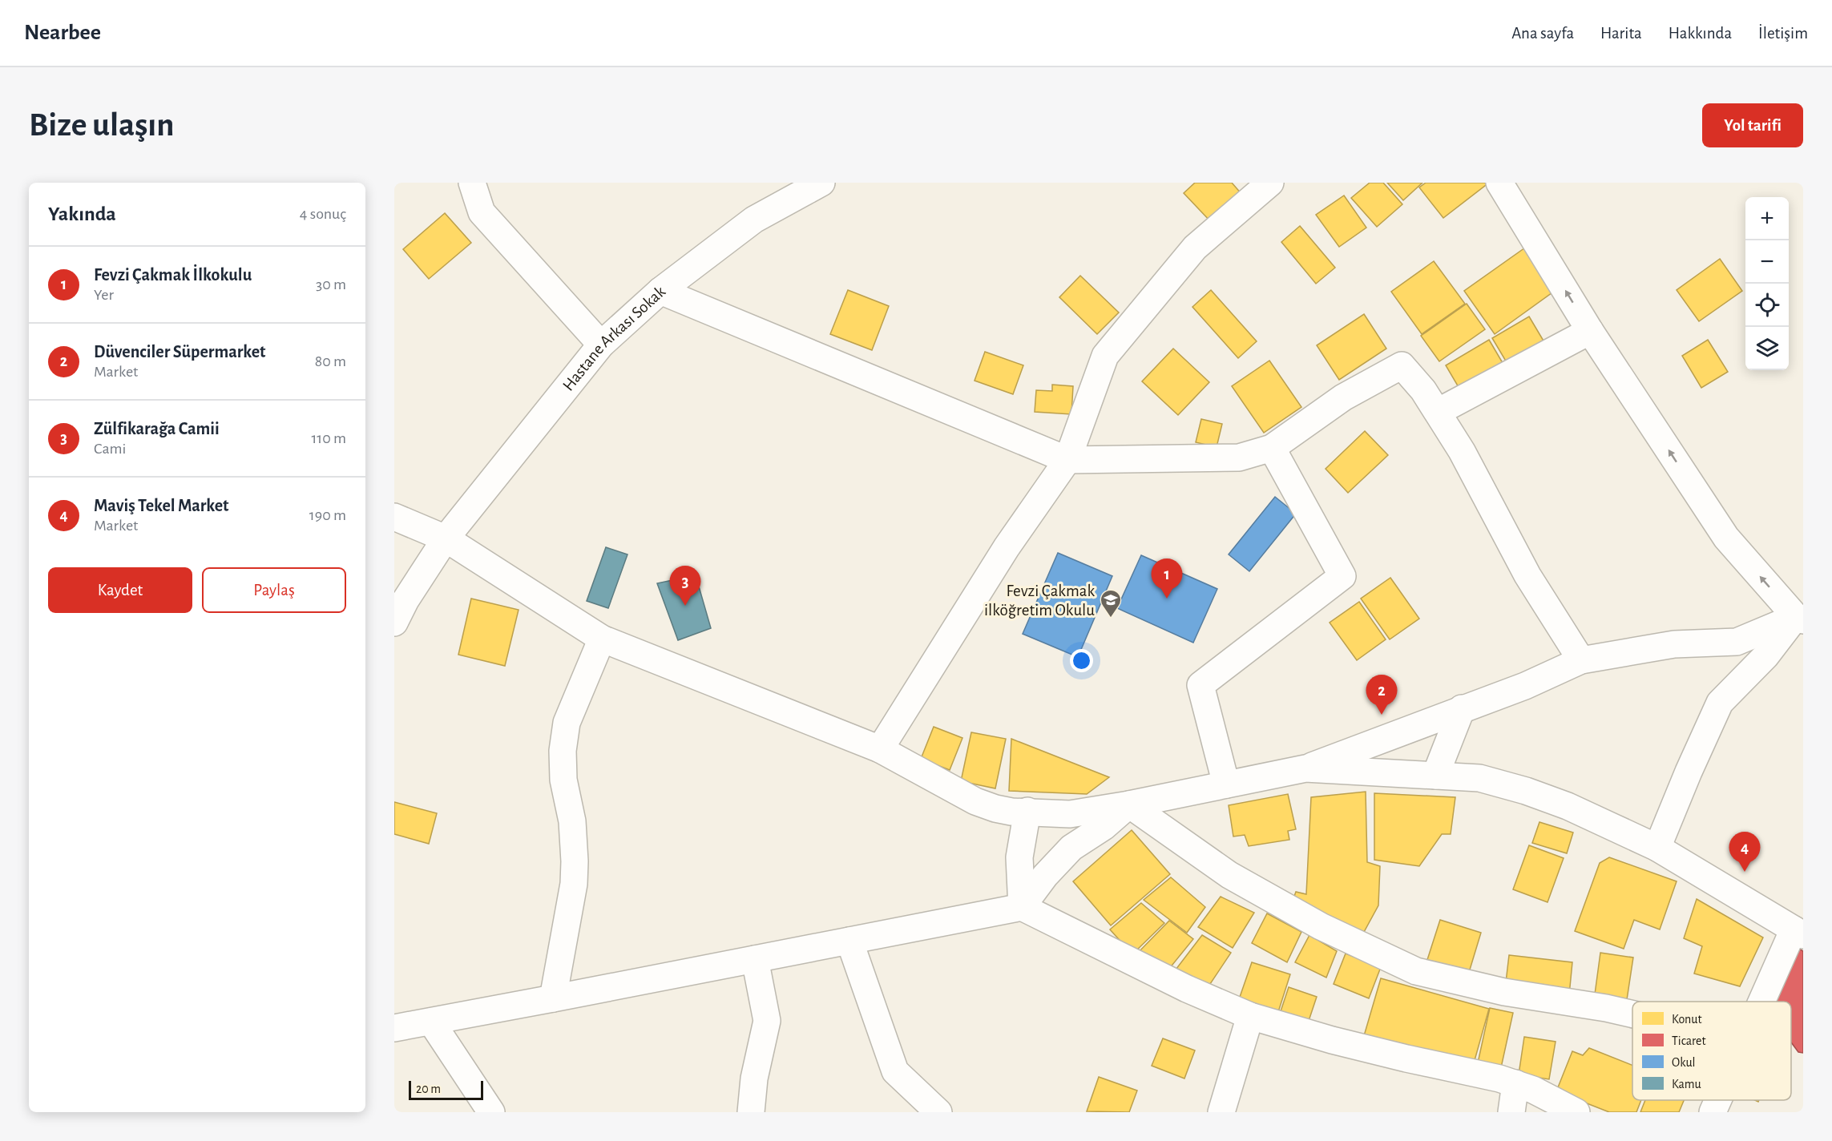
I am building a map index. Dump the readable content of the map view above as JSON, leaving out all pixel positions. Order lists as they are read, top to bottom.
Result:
{
  "streets": {
    "street": ["Hastane Arkası Sokak"]
  },
  "places": {
    "school or university": ["Fevzi Çakmak ilköğretim Okulu"]
  },
  "legend": [
    "Konut",
    "Ticaret",
    "Okul",
    "Kamu"
  ],
  "scale_bar": "20 m",
  "page": {
    "header": "Nearbee",
    "nav": [
      "Ana sayfa",
      "Harita",
      "Hakkında",
      "İletişim"
    ],
    "buttons": [
      "Yol tarifi",
      ["Kaydet", "Paylaş"]
    ],
    "title": "Bize ulaşın",
    "heading": ["Yakında", "4 sonuç"],
    "map_buttons": ["+", "−"],
    "list": [
      {
        "mark": "1",
        "name": "Fevzi Çakmak İlkokulu",
        "note": "Yer",
        "value": "30 m"
      },
      {
        "mark": "2",
        "name": "Düvenciler Süpermarket",
        "note": "Market",
        "value": "80 m"
      },
      {
        "mark": "3",
        "name": "Zülfikarağa Camii",
        "note": "Cami",
        "value": "110 m"
      },
      {
        "mark": "4",
        "name": "Maviş Tekel Market",
        "note": "Market",
        "value": "190 m"
      }
    ],
    "pins": [
      "1",
      "3",
      "2",
      "4"
    ],
    "scale": "20 m"
  }
}
